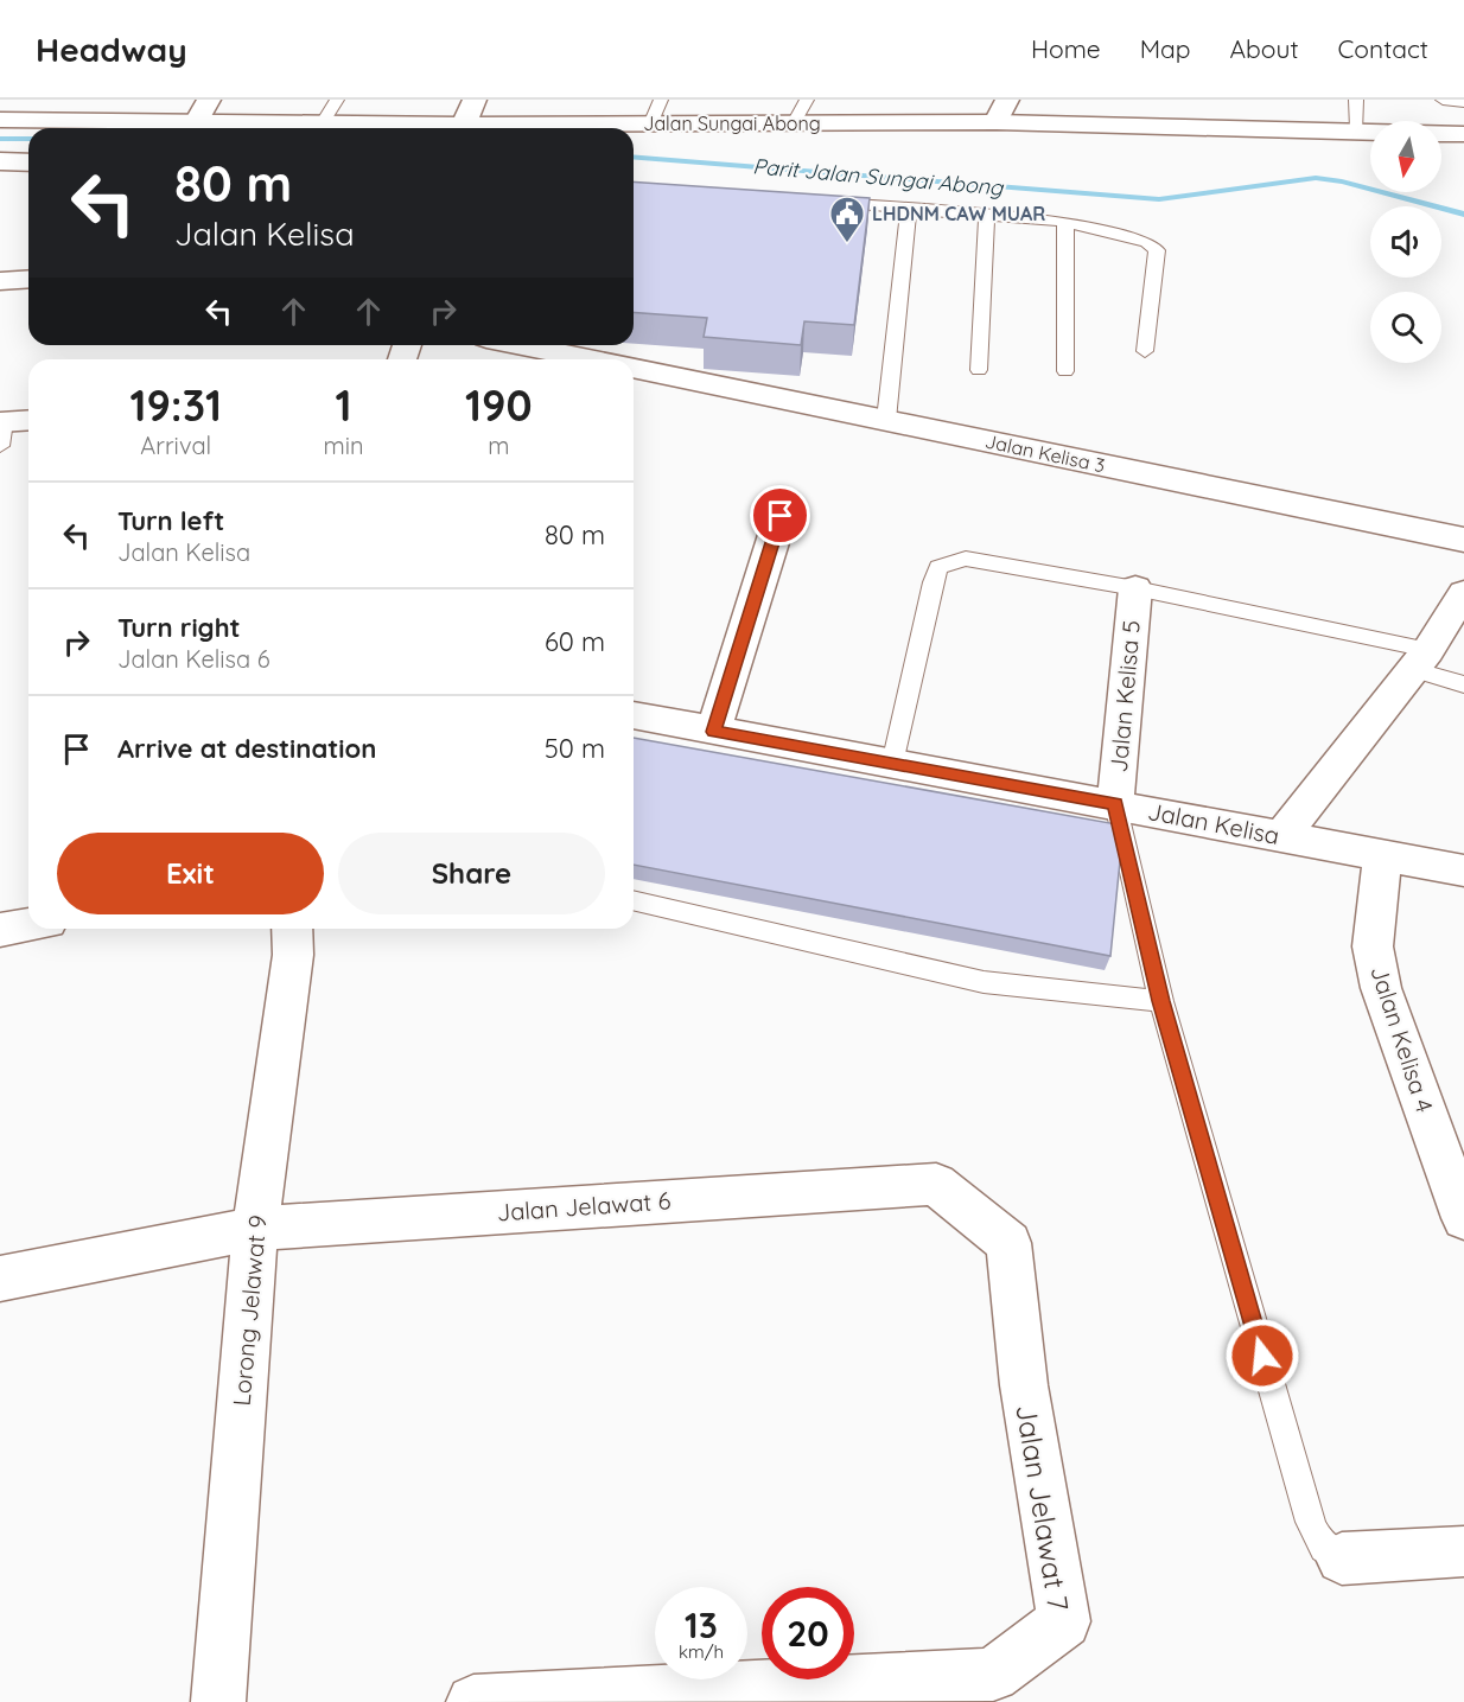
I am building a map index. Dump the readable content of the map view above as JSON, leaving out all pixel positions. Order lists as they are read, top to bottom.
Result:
{
  "streets": {
    "street": [
      "Jalan Sungai Abong",
      "Jalan Kelisa 3",
      "Jalan Kelisa 5",
      "Jalan Kelisa",
      "Jalan Kelisa 4",
      "Jalan Jelawat 6",
      "Lorong Jelawat 9",
      "Jalan Jelawat 7"
    ]
  },
  "crossings": [
    ["Jalan Kelisa 5", "Jalan Kelisa"],
    ["Jalan Kelisa", "Jalan Kelisa 4"],
    ["Jalan Jelawat 6", "Lorong Jelawat 9"],
    ["Jalan Jelawat 6", "Jalan Jelawat 7"]
  ],
  "water": ["Parit Jalan Sungai Abong"],
  "places": {
    "public building": ["LHDNM CAW MUAR"]
  },
  "north": "bottom",
  "page": {
    "header": "Headway",
    "nav": [
      "Home",
      "Map",
      "About",
      "Contact"
    ],
    "turn": ["80 m", "Jalan Kelisa"],
    "eta": [
      "19:31",
      "Arrival",
      "1",
      "min",
      "190",
      "m"
    ],
    "list": [
      {
        "name": "Turn left",
        "note": "Jalan Kelisa",
        "value": "80 m"
      },
      {
        "name": "Turn right",
        "note": "Jalan Kelisa 6",
        "value": "60 m"
      },
      {
        "name": "Arrive at destination",
        "value": "50 m"
      }
    ],
    "buttons": ["Exit", "Share"],
    "speed": "13 km/h",
    "limit": "20"
  }
}
